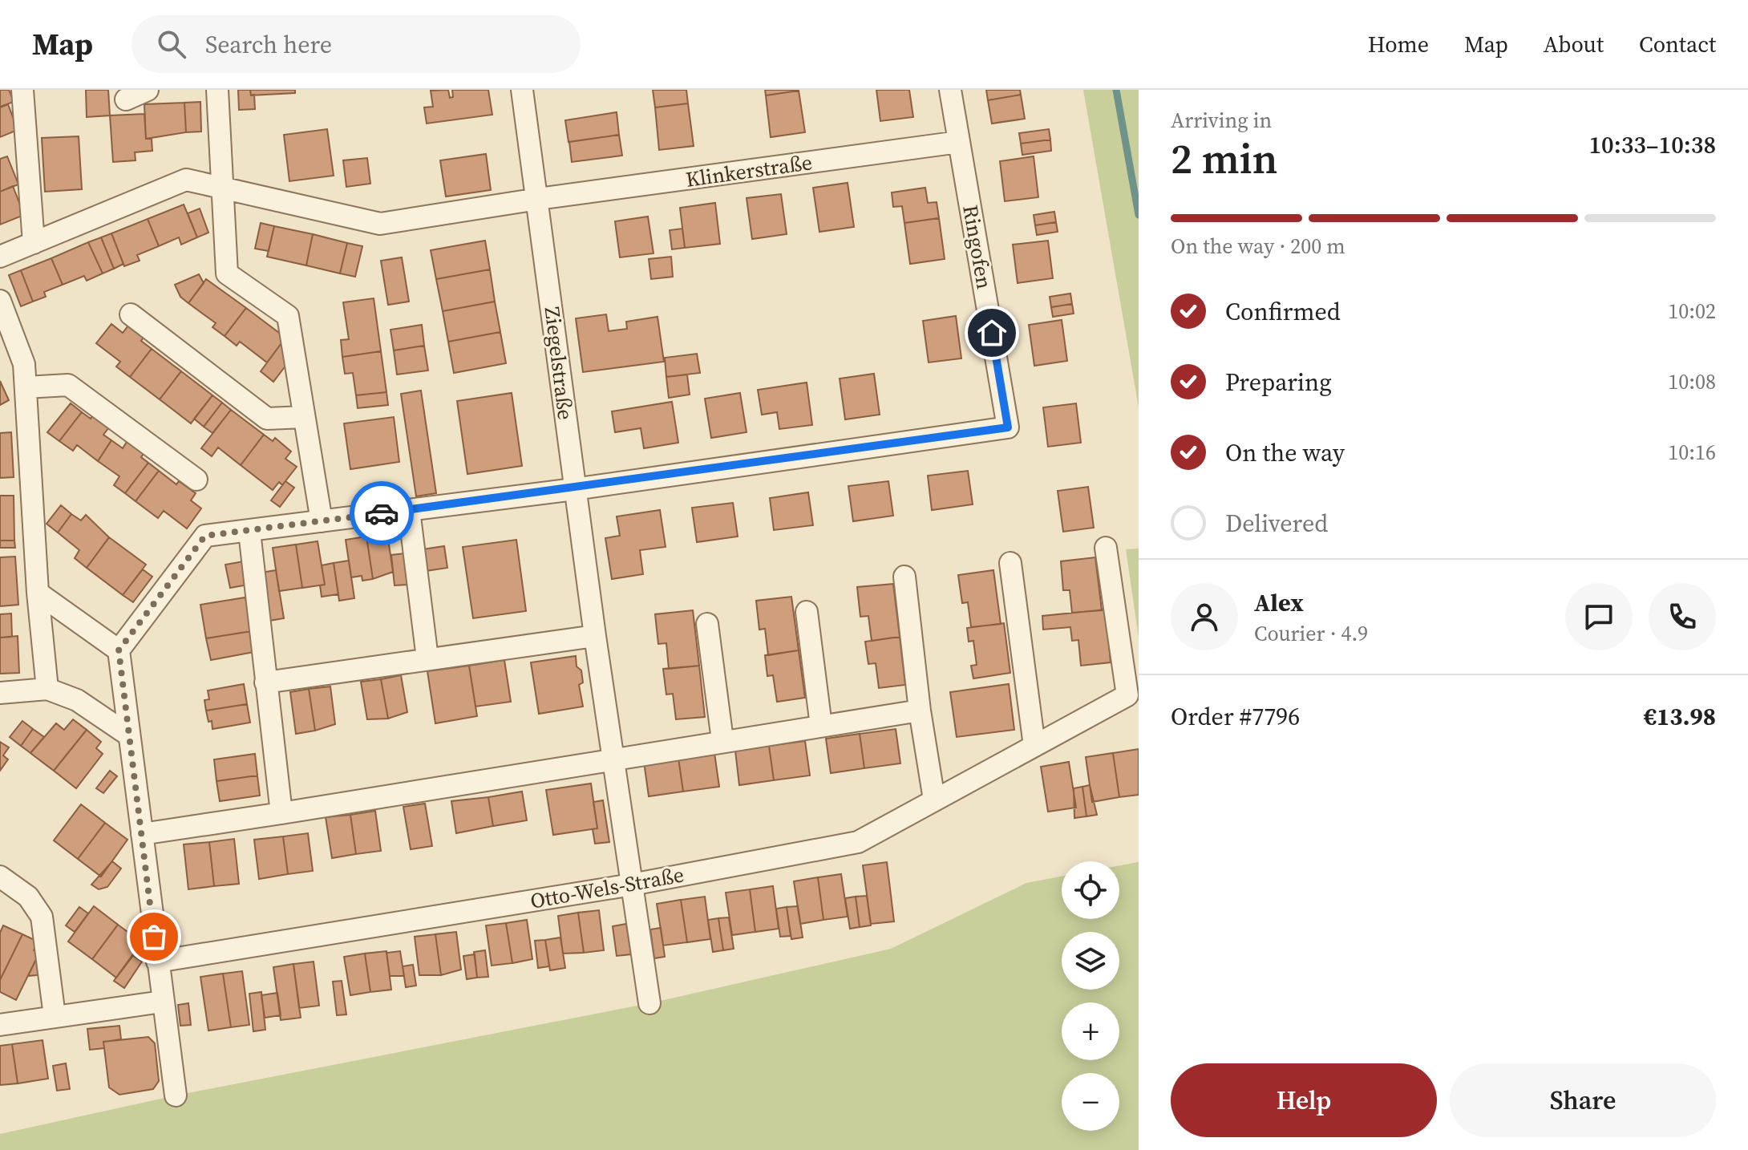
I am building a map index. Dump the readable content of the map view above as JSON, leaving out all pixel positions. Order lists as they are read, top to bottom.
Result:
{
  "streets": {
    "street": [
      "Klinkerstraße",
      "Ringofen",
      "Ziegelstraße",
      "Otto-Wels-Straße"
    ]
  },
  "crossings": [
    ["Klinkerstraße", "Ringofen"],
    ["Klinkerstraße", "Ziegelstraße"],
    ["Ringofen", "Ziegelstraße"],
    ["Ziegelstraße", "Otto-Wels-Straße"]
  ],
  "page": {
    "header": "Map",
    "search": "Search here",
    "nav": [
      "Home",
      "Map",
      "About",
      "Contact"
    ],
    "heading": ["2 min", "Arriving in", "10:33–10:38"],
    "panel": [
      "Alex",
      "Courier · 4.9",
      "Order #7796",
      "€13.98"
    ],
    "bar": "On the way · 200 m",
    "list": [
      ["Confirmed", "10:02"],
      ["Preparing", "10:08"],
      ["On the way", "10:16"],
      "Delivered"
    ],
    "map_buttons": ["+", "−"],
    "buttons": ["Help", "Share"]
  }
}
